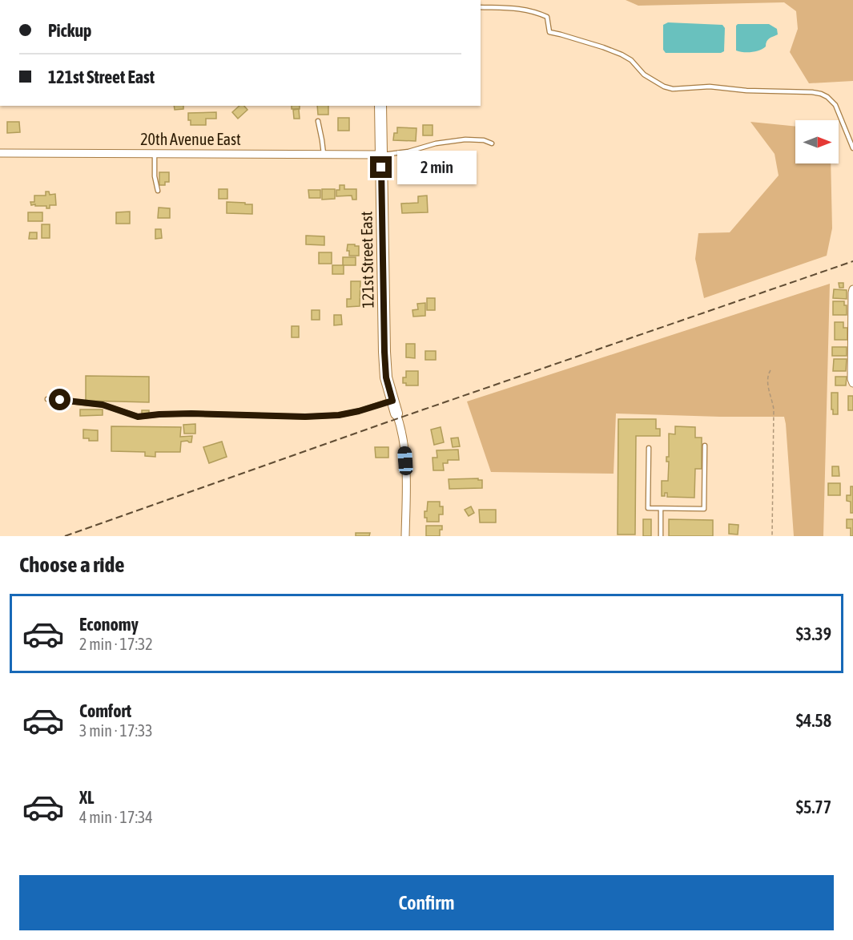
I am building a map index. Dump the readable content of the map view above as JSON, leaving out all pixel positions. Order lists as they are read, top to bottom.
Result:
{
  "streets": {
    "street": ["20th Avenue East", "121st Street East"]
  },
  "crossings": [
    ["20th Avenue East", "121st Street East"]
  ],
  "north": "right",
  "page": {
    "banner": ["Pickup", "121st Street East"],
    "bubble": "2 min",
    "heading": "Choose a ride",
    "list": [
      {
        "name": "Economy",
        "note": "2 min · 17:32",
        "value": "$3.39"
      },
      {
        "name": "Comfort",
        "note": "3 min · 17:33",
        "value": "$4.58"
      },
      {
        "name": "XL",
        "note": "4 min · 17:34",
        "value": "$5.77"
      }
    ],
    "buttons": "Confirm"
  }
}
